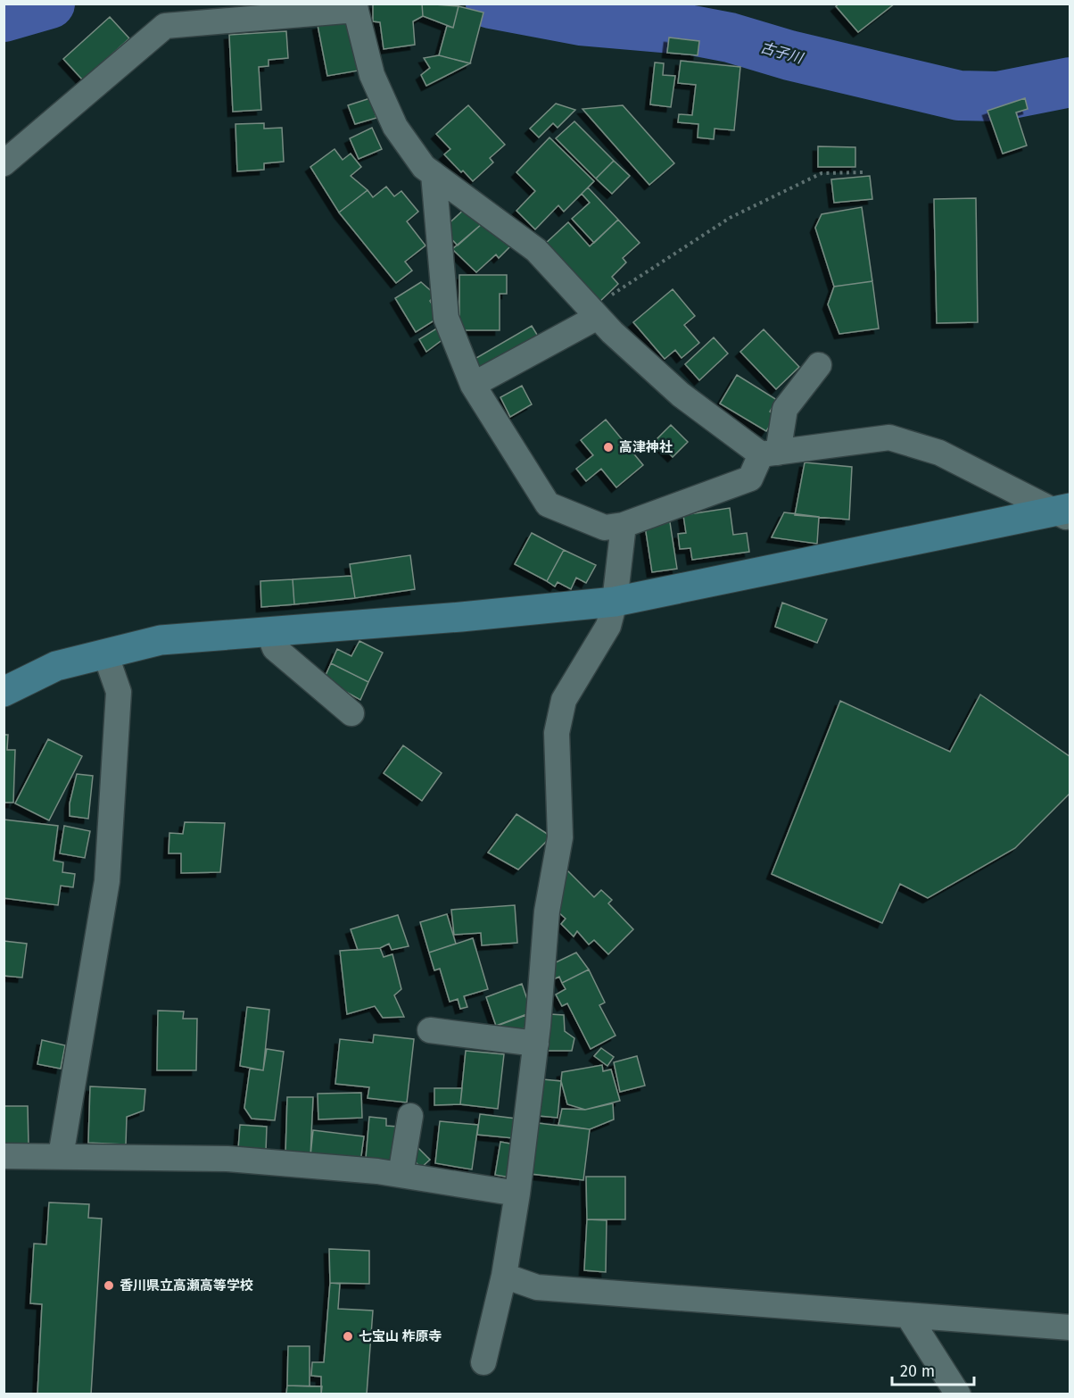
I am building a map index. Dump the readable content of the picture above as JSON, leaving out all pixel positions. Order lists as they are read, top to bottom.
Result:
{
  "water": ["古子川"],
  "places": ["高津神社", "香川県立高瀬高等学校", "七宝山 柞原寺"],
  "scale_bar": "20 m"
}
